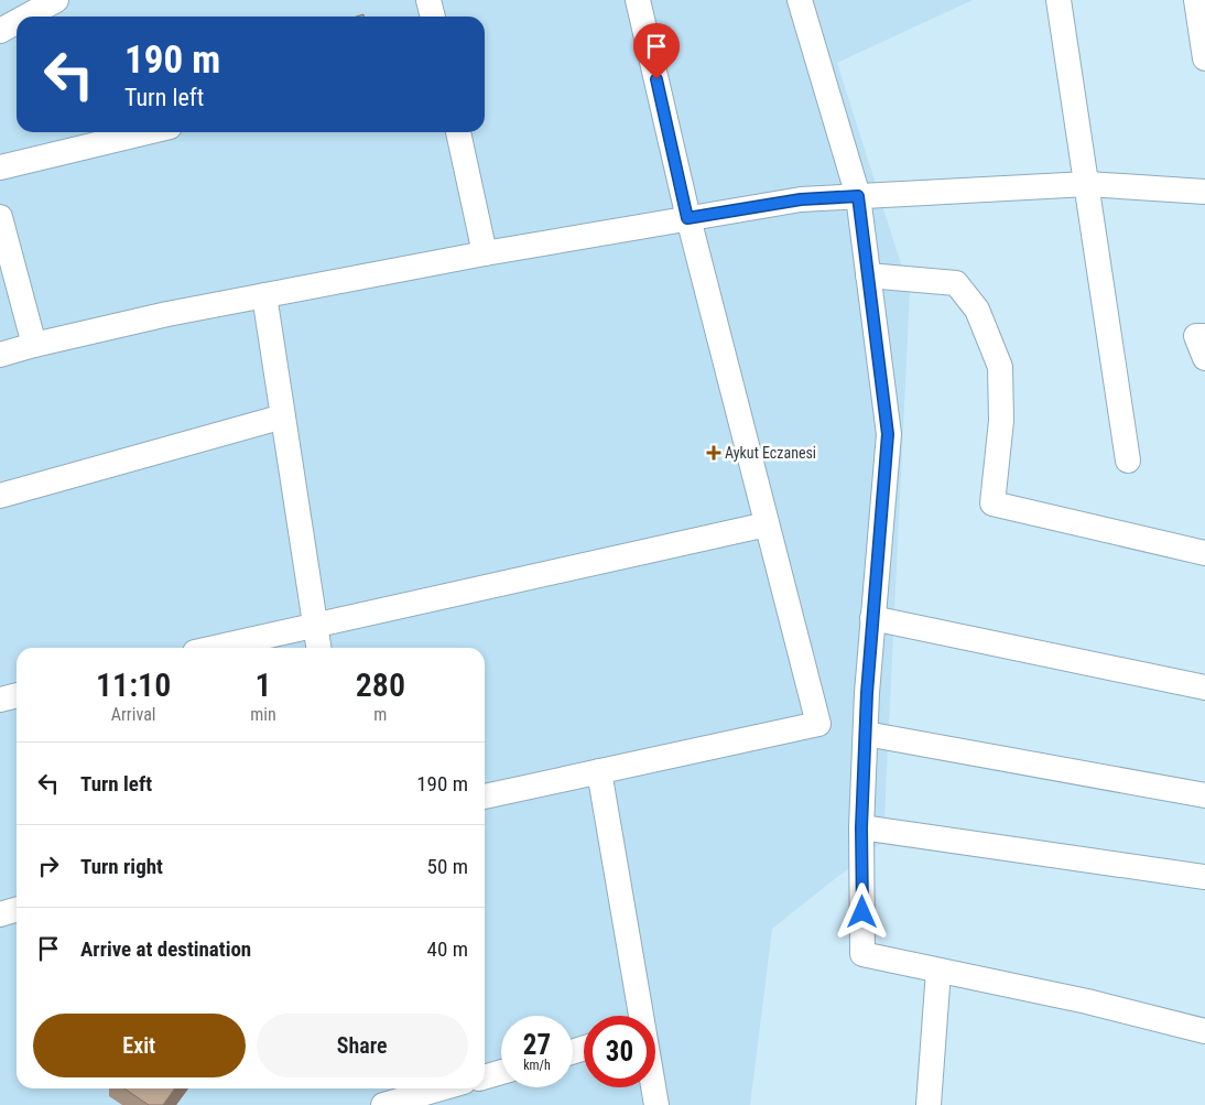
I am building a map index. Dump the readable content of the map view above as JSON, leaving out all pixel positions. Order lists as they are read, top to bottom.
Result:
{
  "places": {
    "health": ["Aykut Eczanesi"]
  },
  "page": {
    "turn": ["190 m", "Turn left"],
    "eta": [
      "11:10",
      "Arrival",
      "1",
      "min",
      "280",
      "m"
    ],
    "list": [
      {
        "name": "Turn left",
        "value": "190 m"
      },
      {
        "name": "Turn right",
        "value": "50 m"
      },
      {
        "name": "Arrive at destination",
        "value": "40 m"
      }
    ],
    "buttons": ["Exit", "Share"],
    "speed": "27 km/h",
    "limit": "30"
  }
}
